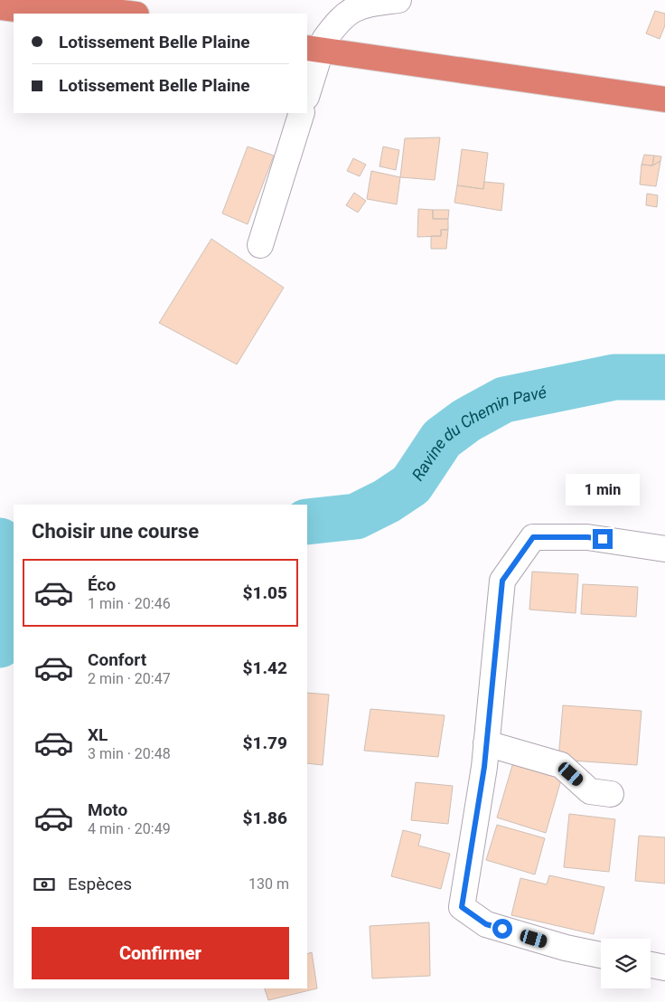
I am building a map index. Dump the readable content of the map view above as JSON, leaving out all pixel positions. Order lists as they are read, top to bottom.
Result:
{
  "water": ["Ravine du Chemin Pavé"],
  "page": {
    "banner": ["Lotissement Belle Plaine", "Lotissement Belle Plaine"],
    "bubble": "1 min",
    "heading": "Choisir une course",
    "list": [
      {
        "name": "Éco",
        "note": "1 min · 20:46",
        "value": "$1.05"
      },
      {
        "name": "Confort",
        "note": "2 min · 20:47",
        "value": "$1.42"
      },
      {
        "name": "XL",
        "note": "3 min · 20:48",
        "value": "$1.79"
      },
      {
        "name": "Moto",
        "note": "4 min · 20:49",
        "value": "$1.86"
      }
    ],
    "pay": ["Espèces", "130 m"],
    "buttons": "Confirmer"
  }
}
